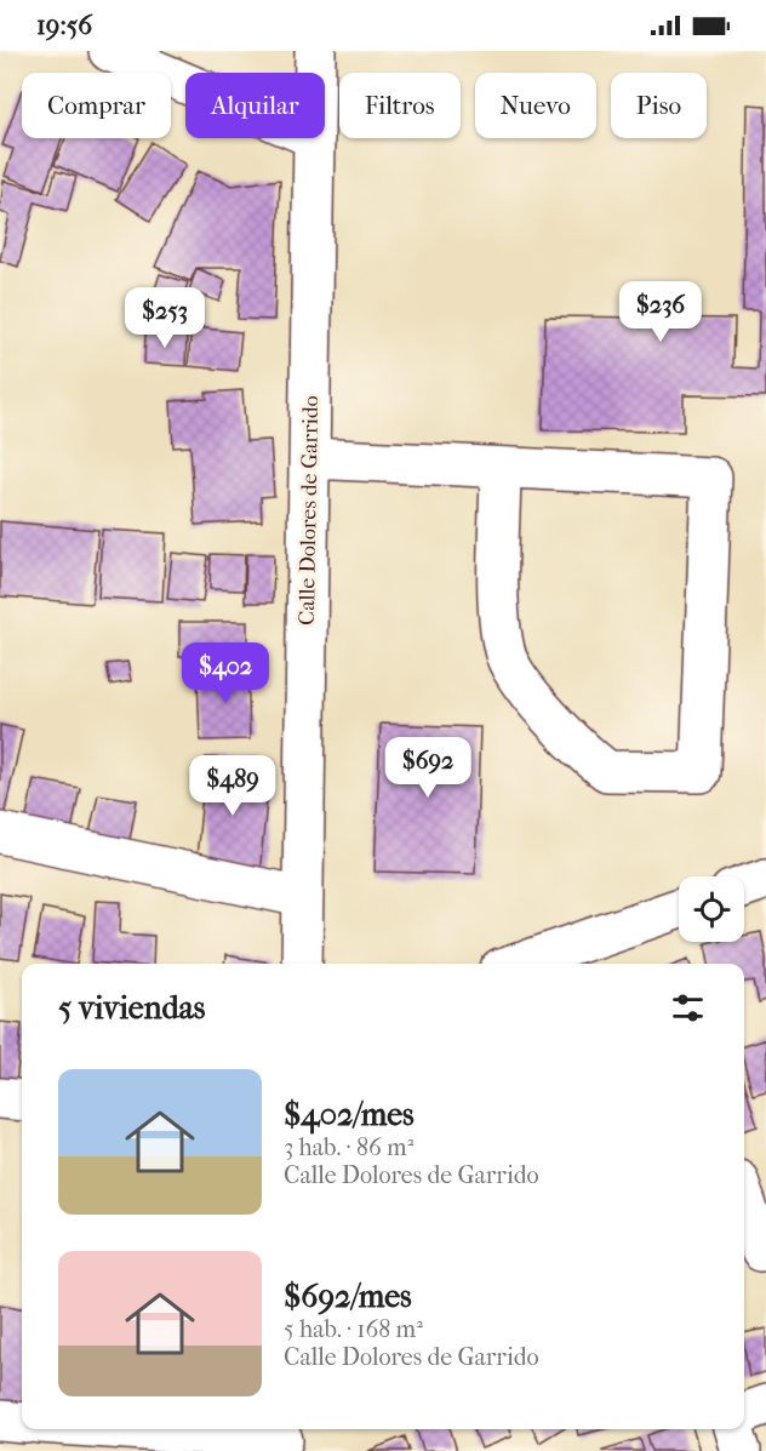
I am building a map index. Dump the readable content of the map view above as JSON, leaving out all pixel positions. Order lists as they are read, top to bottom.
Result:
{
  "streets": {
    "street": ["Calle Dolores de Garrido"]
  },
  "page": {
    "status": "19:56",
    "chip": [
      "Comprar",
      "Alquilar",
      "Filtros",
      "Nuevo",
      "Piso"
    ],
    "price": [
      "$236",
      "$253",
      "$402",
      "$692",
      "$489"
    ],
    "heading": "5 viviendas",
    "list": [
      {
        "name": "$402/mes",
        "note": "3 hab. · 86 m² · Calle Dolores de Garrido"
      },
      {
        "name": "$692/mes",
        "note": "5 hab. · 168 m² · Calle Dolores de Garrido"
      }
    ]
  }
}
